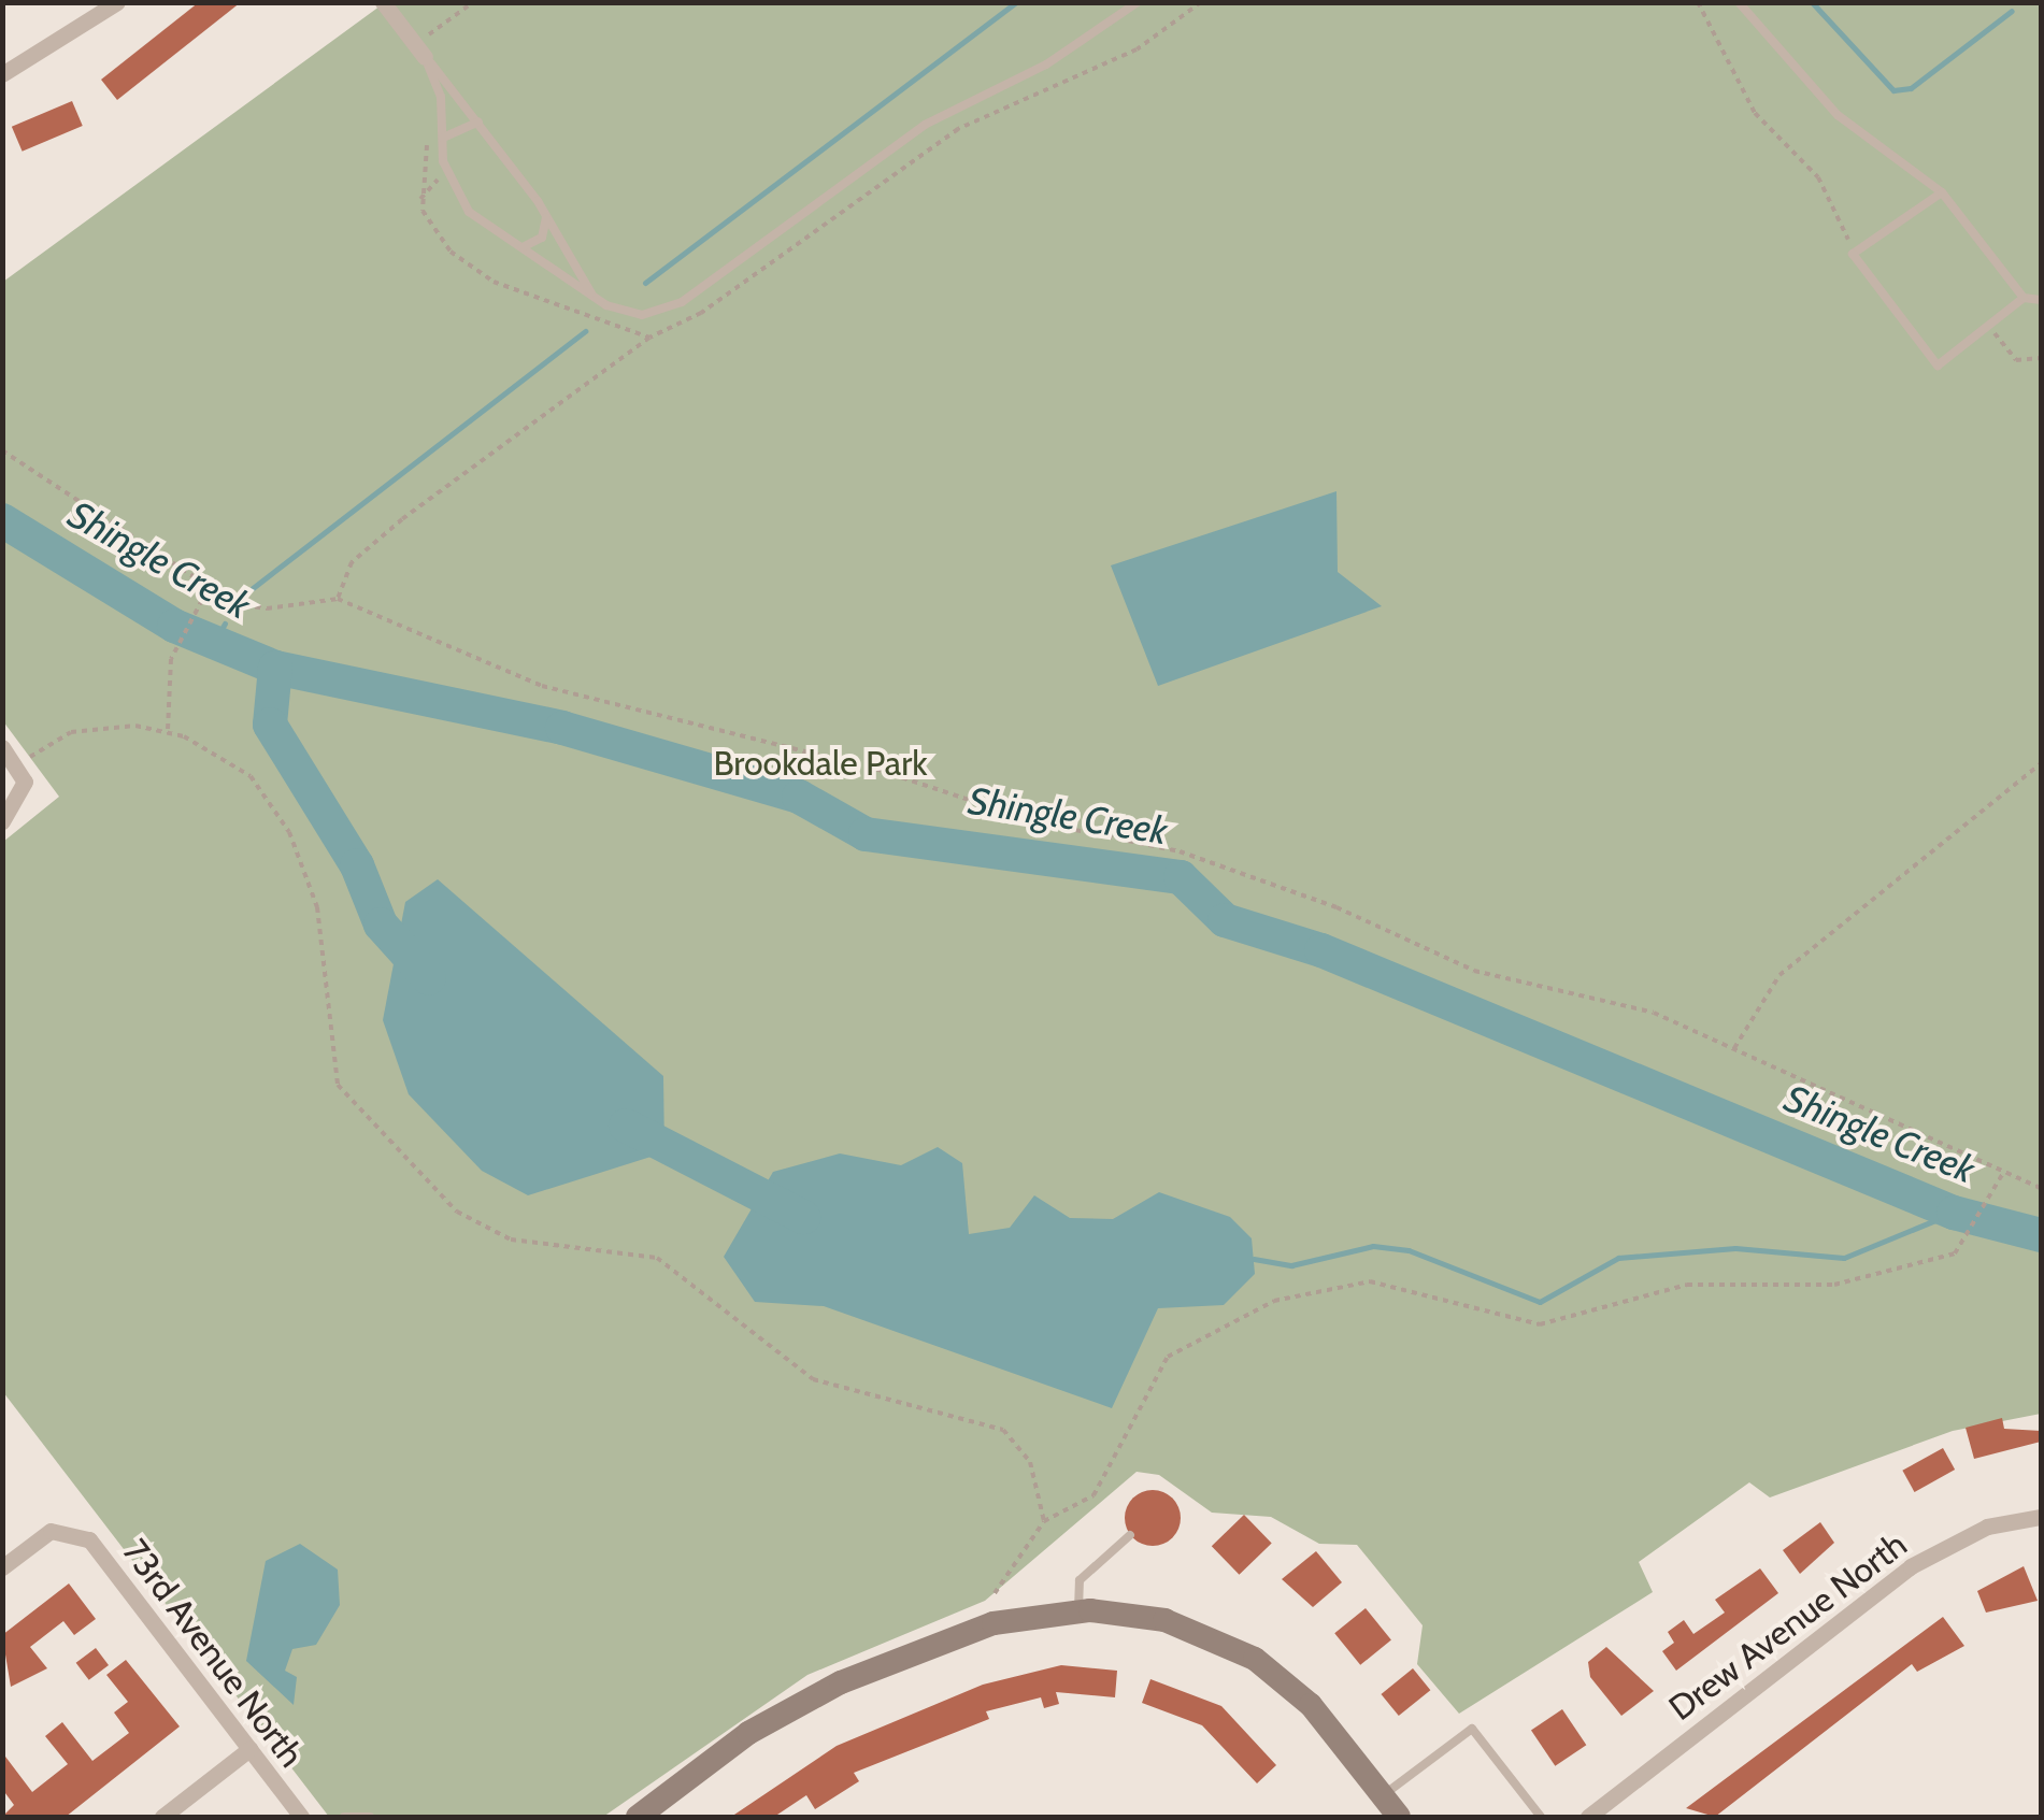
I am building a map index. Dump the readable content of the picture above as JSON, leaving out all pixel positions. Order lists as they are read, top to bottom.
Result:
{
  "streets": {
    "street": ["Drew Avenue North", "73rd Avenue North"]
  },
  "water": ["Shingle Creek"],
  "parks": ["Brookdale Park"]
}
